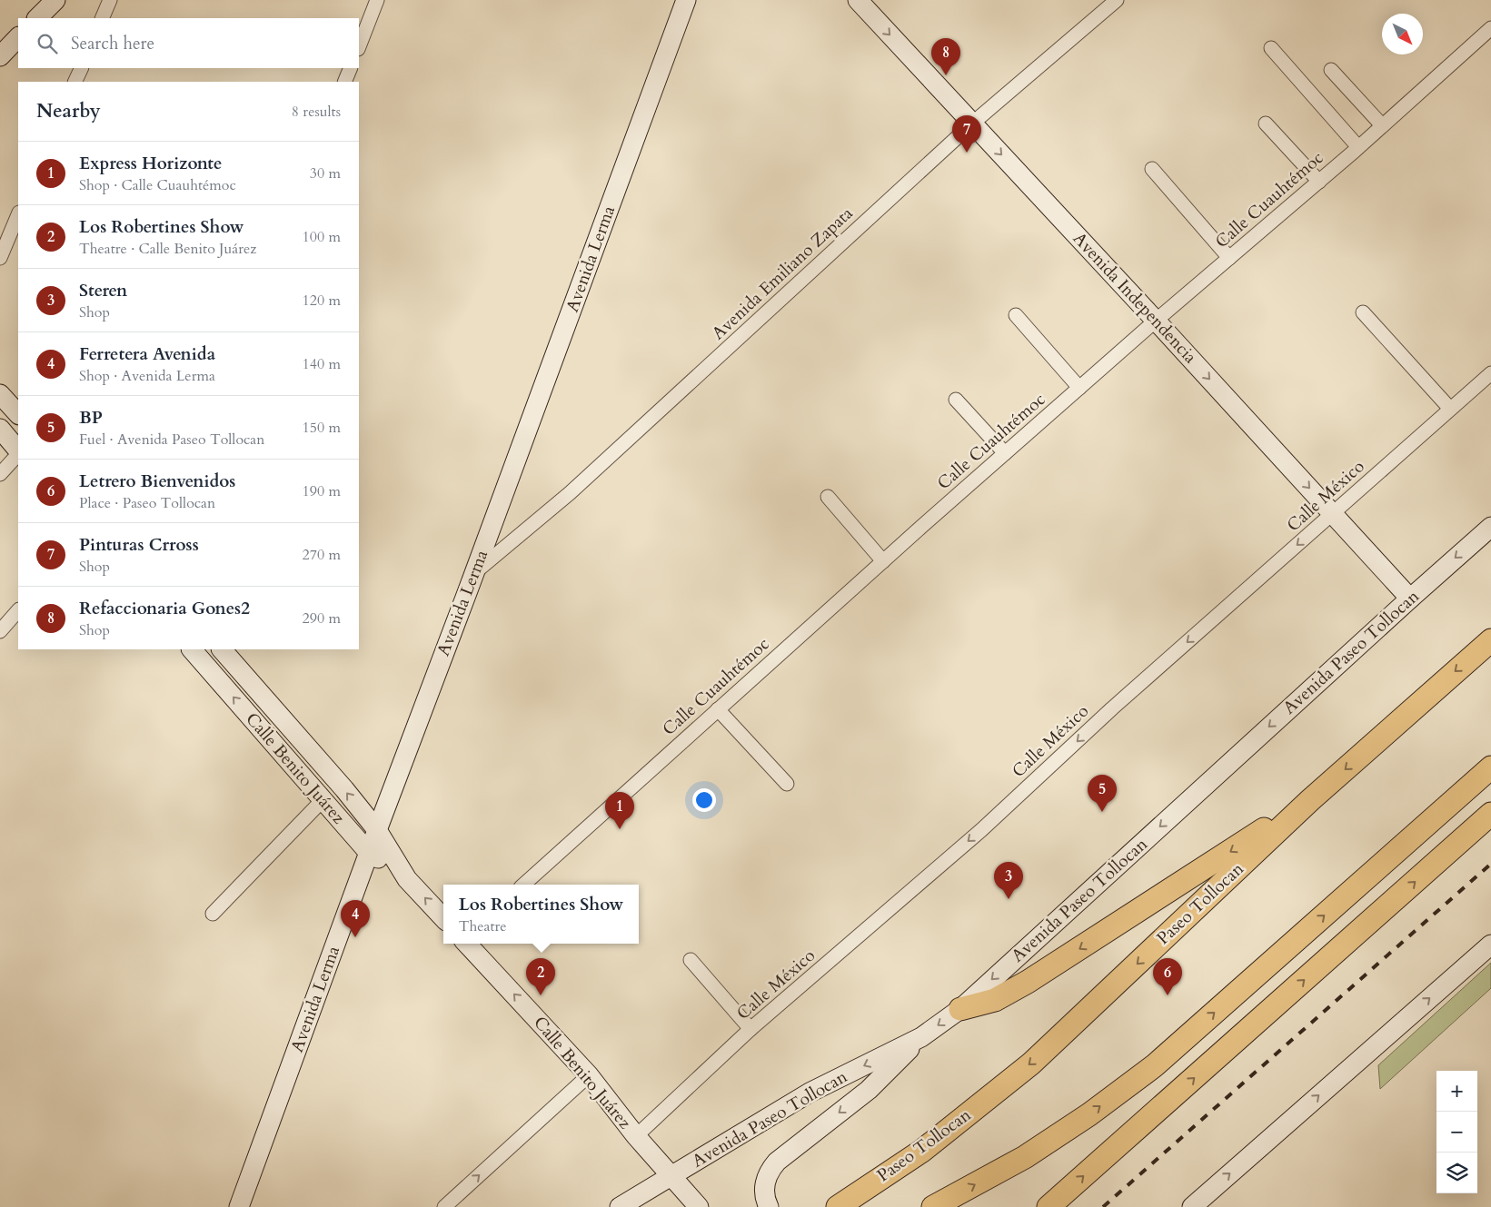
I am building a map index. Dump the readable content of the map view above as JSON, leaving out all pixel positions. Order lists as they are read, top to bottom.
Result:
{
  "streets": {
    "highway": ["Paseo Tollocan"],
    "main road": [
      "Avenida Lerma",
      "Avenida Independencia",
      "Avenida Paseo Tollocan",
      "Calle Benito Juárez"
    ],
    "street": ["Calle Cuauhtémoc", "Avenida Emiliano Zapata", "Calle México"]
  },
  "crossings": [
    ["Calle Cuauhtémoc", "Avenida Independencia"],
    ["Avenida Lerma", "Avenida Emiliano Zapata"],
    ["Avenida Lerma", "Calle Benito Juárez"],
    ["Avenida Emiliano Zapata", "Avenida Independencia"],
    ["Avenida Independencia", "Calle México"],
    ["Avenida Independencia", "Avenida Paseo Tollocan"],
    ["Calle México", "Calle Benito Juárez"],
    ["Avenida Paseo Tollocan", "Calle Benito Juárez"]
  ],
  "one_way": [
    "Avenida Independencia",
    "Calle México",
    "Avenida Paseo Tollocan",
    "Calle Benito Juárez"
  ],
  "north": "bottom right",
  "page": {
    "search": "Search here",
    "pins": [
      "8",
      "7",
      "5",
      "1",
      "3",
      "4",
      "2",
      "6"
    ],
    "heading": ["Nearby", "8 results"],
    "list": [
      {
        "mark": "1",
        "name": "Express Horizonte",
        "note": "Shop · Calle Cuauhtémoc",
        "value": "30 m"
      },
      {
        "mark": "2",
        "name": "Los Robertines Show",
        "note": "Theatre · Calle Benito Juárez",
        "value": "100 m"
      },
      {
        "mark": "3",
        "name": "Steren",
        "note": "Shop",
        "value": "120 m"
      },
      {
        "mark": "4",
        "name": "Ferretera Avenida",
        "note": "Shop · Avenida Lerma",
        "value": "140 m"
      },
      {
        "mark": "5",
        "name": "BP",
        "note": "Fuel · Avenida Paseo Tollocan",
        "value": "150 m"
      },
      {
        "mark": "6",
        "name": "Letrero Bienvenidos",
        "note": "Place · Paseo Tollocan",
        "value": "190 m"
      },
      {
        "mark": "7",
        "name": "Pinturas Crross",
        "note": "Shop",
        "value": "270 m"
      },
      {
        "mark": "8",
        "name": "Refaccionaria Gones2",
        "note": "Shop",
        "value": "290 m"
      }
    ],
    "popup": ["Los Robertines Show", "Theatre"],
    "map_buttons": ["+", "−"]
  }
}
